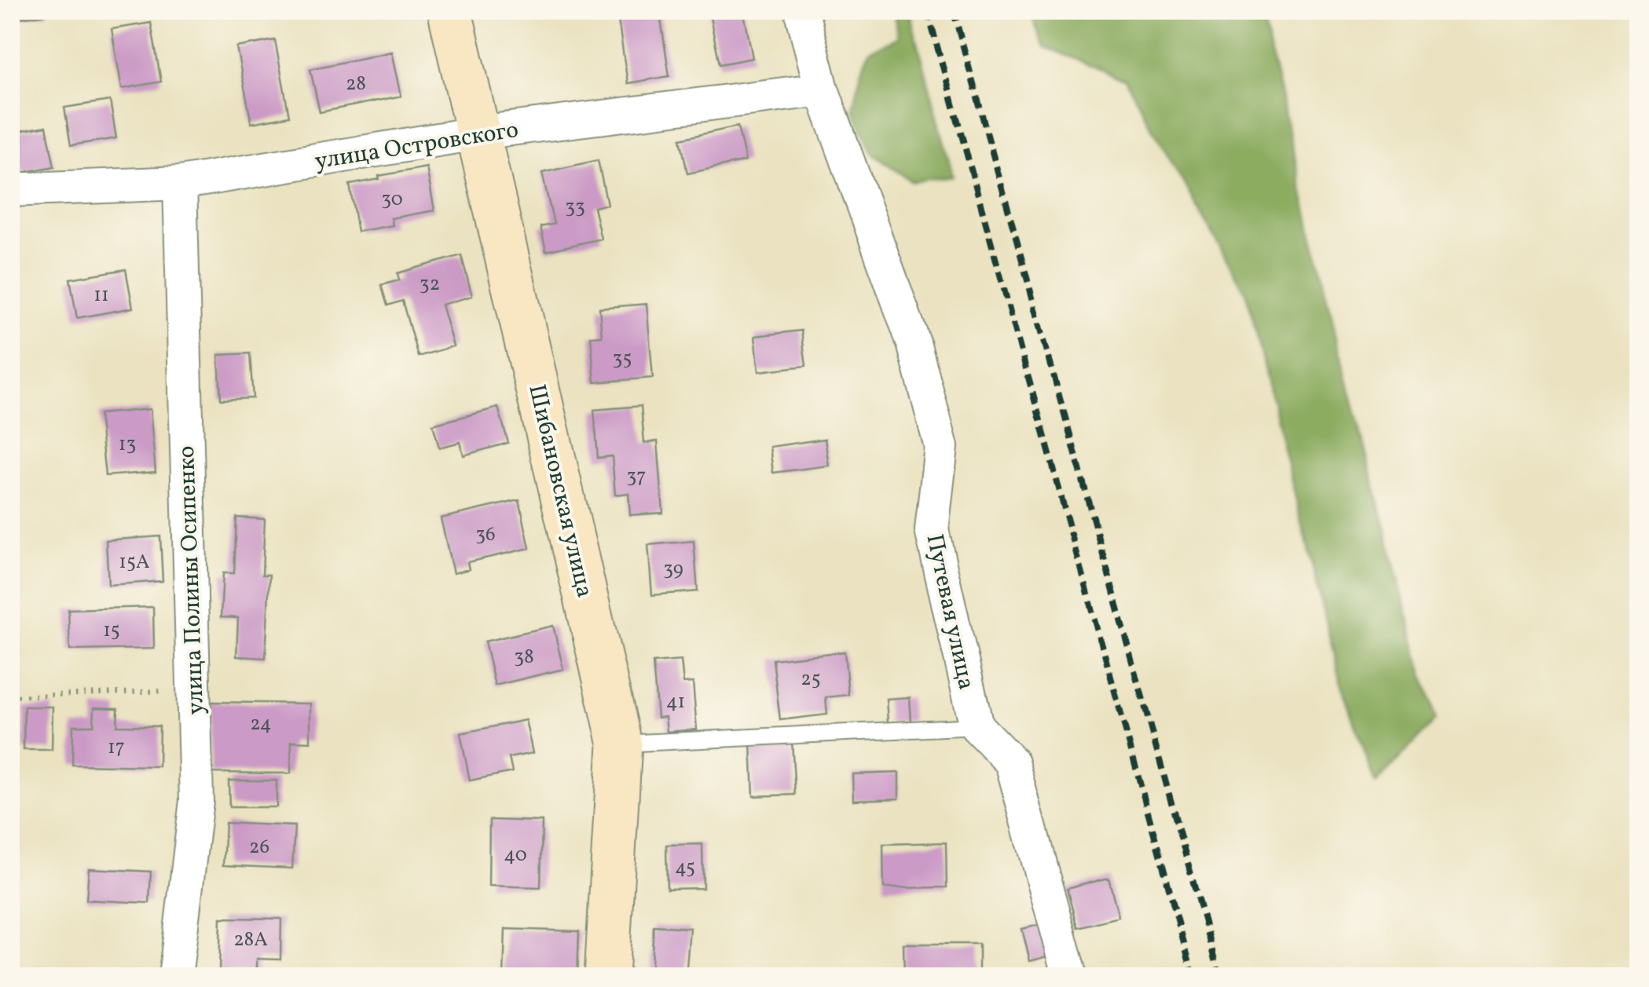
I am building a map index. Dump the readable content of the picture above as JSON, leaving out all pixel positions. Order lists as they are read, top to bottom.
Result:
{
  "streets": {
    "street": [
      "улица Островского",
      "Шибановская улица",
      "улица Полины Осипенко",
      "Путевая улица"
    ]
  },
  "crossings": [
    ["улица Островского", "Шибановская улица"],
    ["улица Островского", "улица Полины Осипенко"],
    ["улица Островского", "Путевая улица"]
  ],
  "house_numbers": [
    "28",
    "30",
    "33",
    "32",
    "11",
    "35",
    "13",
    "37",
    "36",
    "15А",
    "39",
    "15",
    "38",
    "25",
    "41",
    "24",
    "17",
    "26",
    "40",
    "45",
    "28А"
  ]
}
